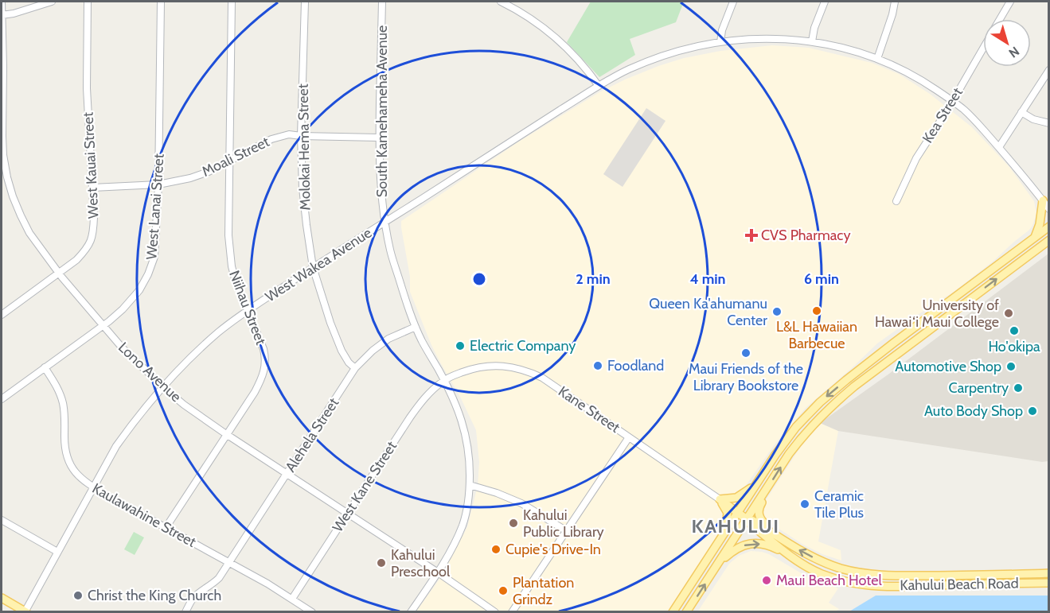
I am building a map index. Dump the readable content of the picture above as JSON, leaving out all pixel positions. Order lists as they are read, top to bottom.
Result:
{
  "streets": {
    "main road": ["Kahului Beach Road"],
    "street": [
      "South Kamehameha Avenue",
      "Kea Street",
      "Molokai Hema Street",
      "Moali Street",
      "West Kauai Street",
      "West Lanai Street",
      "West Wakea Avenue",
      "Niihau Street",
      "Lono Avenue",
      "Kane Street",
      "Alehela Street",
      "West Kane Street",
      "Kaulawahine Street"
    ]
  },
  "crossings": [
    ["South Kamehameha Avenue", "Moali Street"],
    ["South Kamehameha Avenue", "West Wakea Avenue"],
    ["South Kamehameha Avenue", "Lono Avenue"],
    ["South Kamehameha Avenue", "Kane Street"],
    ["South Kamehameha Avenue", "Alehela Street"],
    ["South Kamehameha Avenue", "West Kane Street"],
    ["Kea Street", "West Wakea Avenue"],
    ["Molokai Hema Street", "Moali Street"],
    ["Molokai Hema Street", "West Wakea Avenue"],
    ["Molokai Hema Street", "Alehela Street"],
    ["Moali Street", "West Kauai Street"],
    ["Moali Street", "West Lanai Street"],
    ["Moali Street", "Niihau Street"],
    ["West Kauai Street", "Lono Avenue"],
    ["West Lanai Street", "Lono Avenue"],
    ["West Lanai Street", "Kaulawahine Street"],
    ["West Wakea Avenue", "Niihau Street"],
    ["West Wakea Avenue", "Lono Avenue"],
    ["West Wakea Avenue", "Kaulawahine Street"],
    ["Niihau Street", "Lono Avenue"],
    ["Niihau Street", "Kaulawahine Street"],
    ["Lono Avenue", "Alehela Street"],
    ["Lono Avenue", "West Kane Street"],
    ["Kane Street", "West Kane Street"],
    ["Alehela Street", "Kaulawahine Street"],
    ["West Kane Street", "Kaulawahine Street"]
  ],
  "districts": ["KAHULUI"],
  "places": {
    "health": ["CVS Pharmacy"],
    "other": [
      "L&L Hawaiian Barbecue",
      "Queen Ka'ahumanu Center",
      "University of Hawai‘i Maui College",
      "Ho'okipa",
      "Electric Company",
      "Maui Friends of the Library Bookstore",
      "Foodland",
      "Automotive Shop",
      "Carpentry",
      "Auto Body Shop",
      "Ceramic Tile Plus",
      "Kahului Public Library",
      "Cupie's Drive-In",
      "Kahului Preschool",
      "Maui Beach Hotel",
      "Plantation Grindz",
      "Christ the King Church"
    ]
  },
  "north": "bottom right",
  "rings": ["2 min", "4 min", "6 min"]
}
